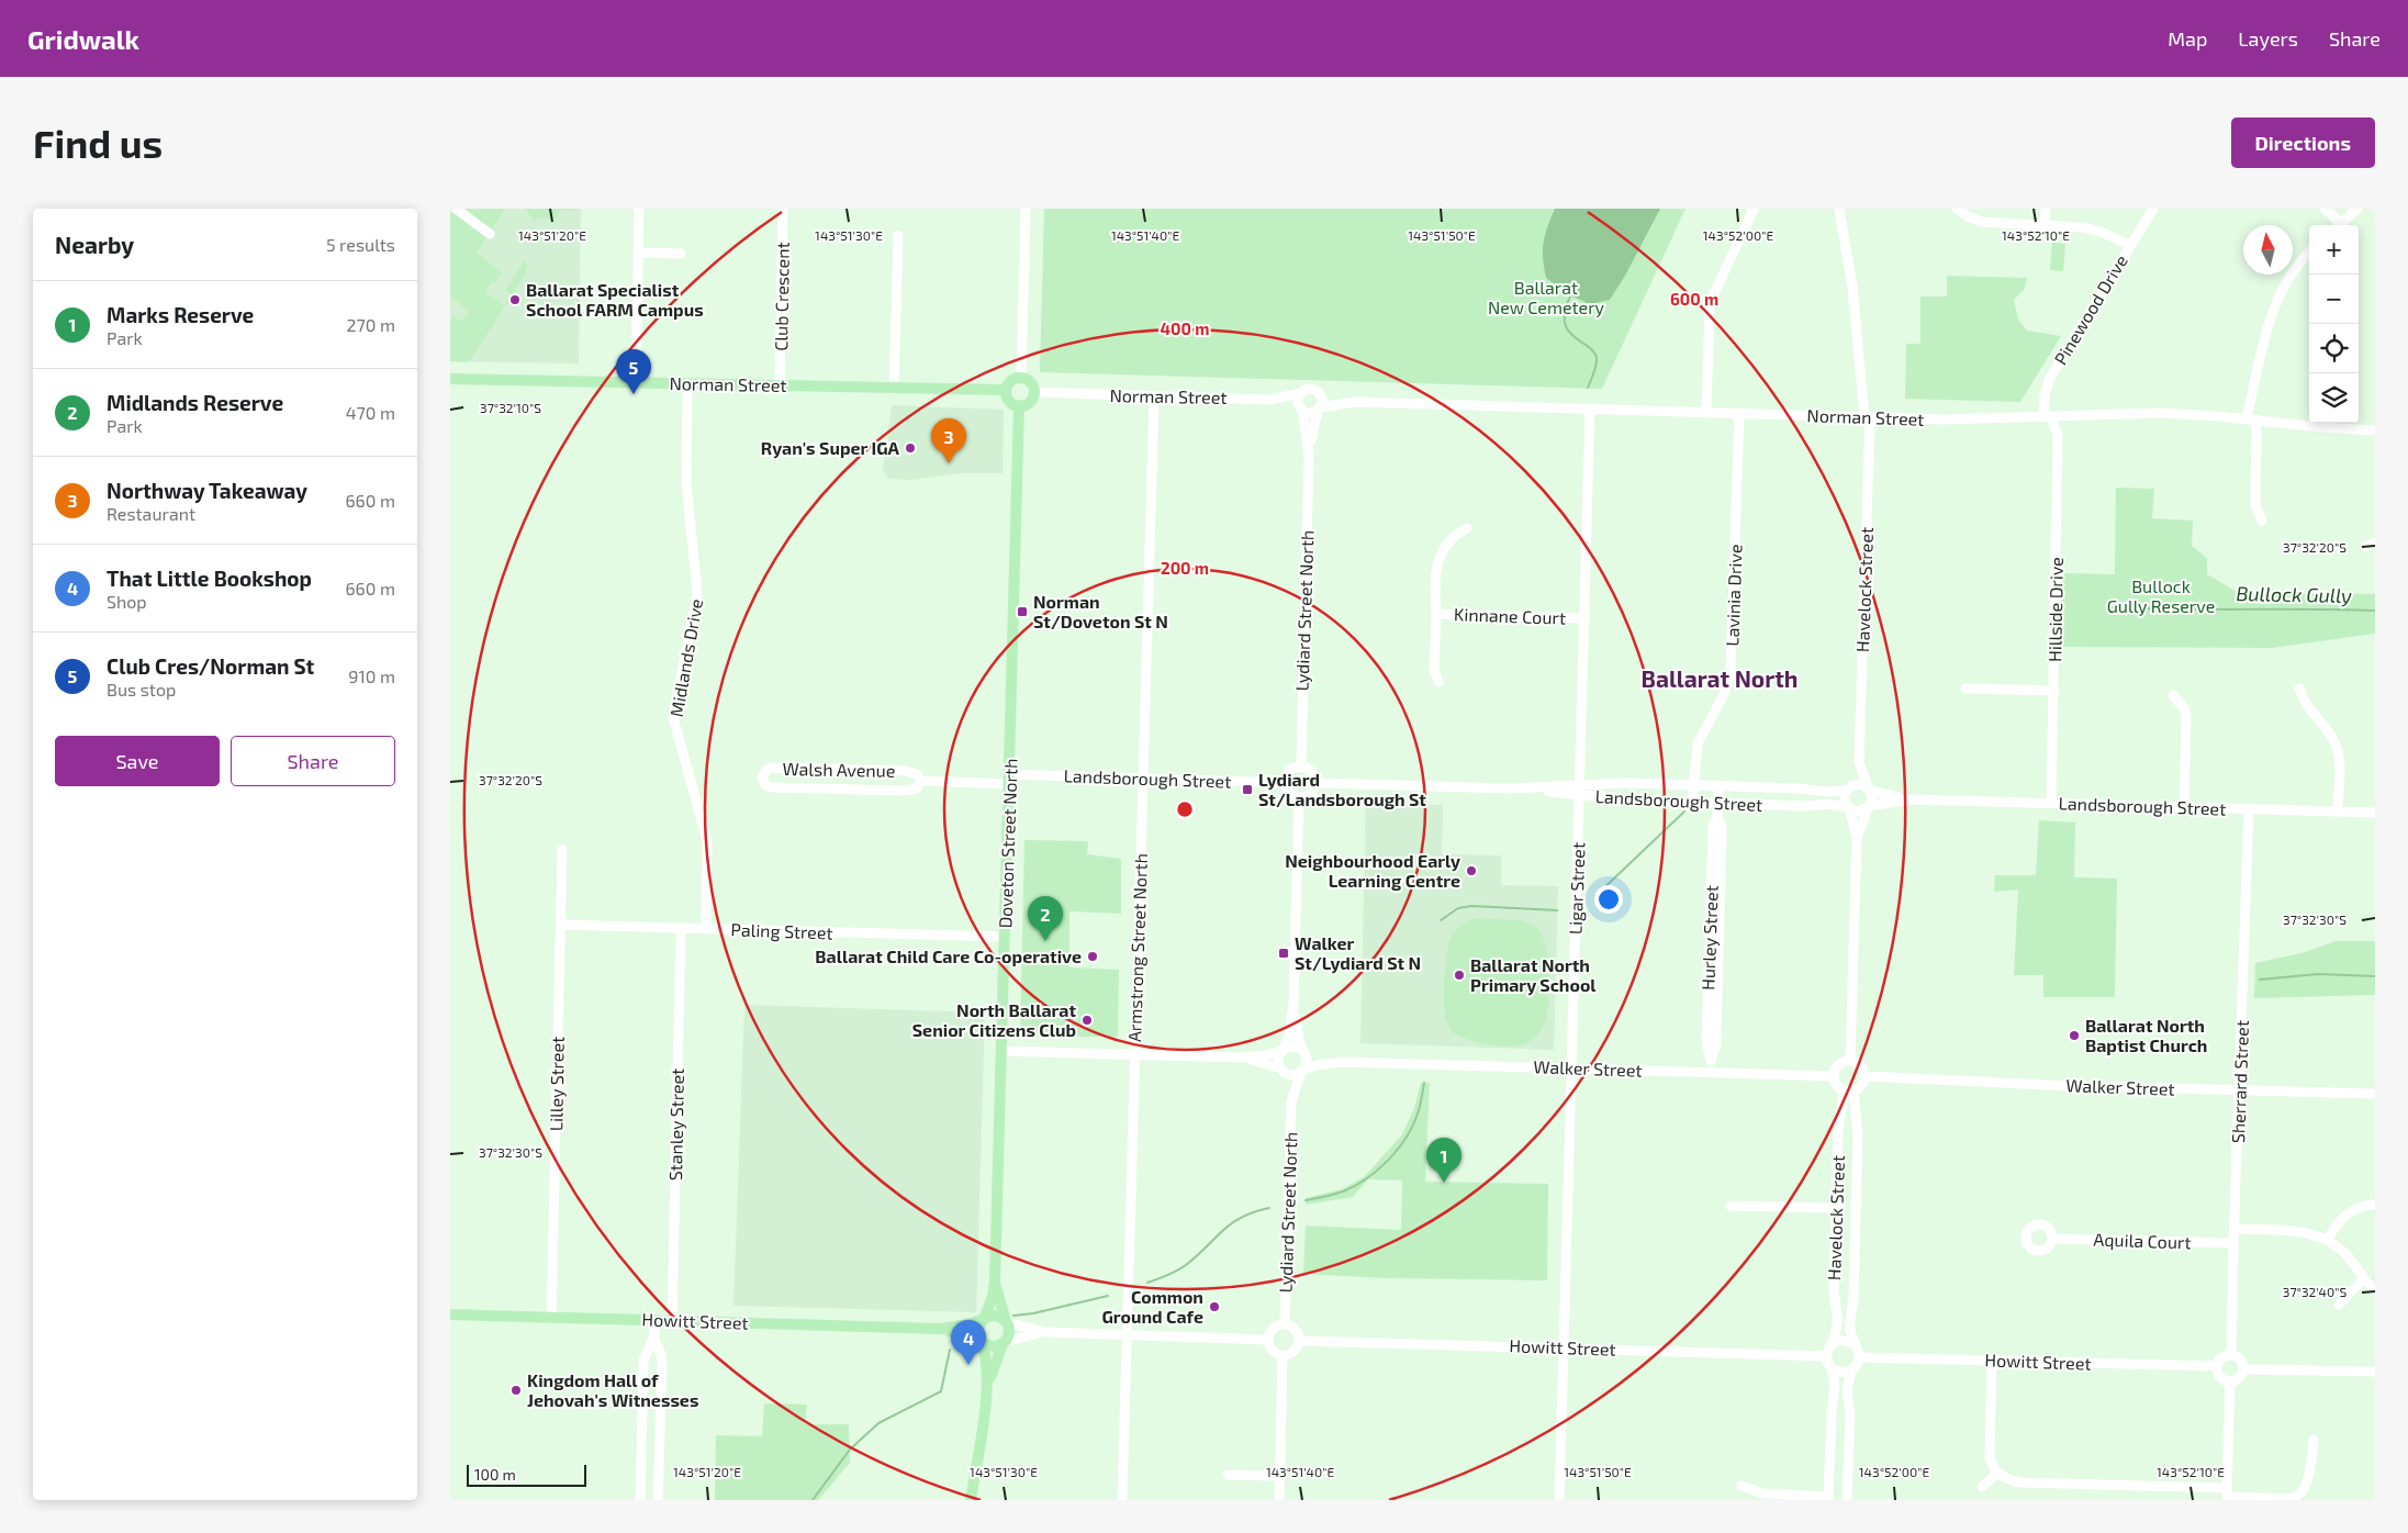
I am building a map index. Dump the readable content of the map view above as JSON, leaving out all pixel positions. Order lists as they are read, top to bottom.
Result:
{
  "streets": {
    "main road": ["Norman Street", "Doveton Street North", "Howitt Street"],
    "street": [
      "Club Crescent",
      "Pinewood Drive",
      "Havelock Street",
      "Lavinia Drive",
      "Hillside Drive",
      "Lydiard Street North",
      "Kinnane Court",
      "Midlands Drive",
      "Walsh Avenue",
      "Landsborough Street",
      "Ligar Street",
      "Paling Street",
      "Hurley Street",
      "Armstrong Street North",
      "Walker Street",
      "Sherrard Street",
      "Lilley Street",
      "Stanley Street",
      "Aquila Court"
    ]
  },
  "crossings": [
    ["Club Crescent", "Norman Street"],
    ["Pinewood Drive", "Norman Street"],
    ["Pinewood Drive", "Hillside Drive"],
    ["Norman Street", "Havelock Street"],
    ["Norman Street", "Lavinia Drive"],
    ["Norman Street", "Hillside Drive"],
    ["Norman Street", "Lydiard Street North"],
    ["Norman Street", "Midlands Drive"],
    ["Norman Street", "Doveton Street North"],
    ["Norman Street", "Ligar Street"],
    ["Norman Street", "Armstrong Street North"],
    ["Havelock Street", "Landsborough Street"],
    ["Havelock Street", "Walker Street"],
    ["Havelock Street", "Howitt Street"],
    ["Lavinia Drive", "Landsborough Street"],
    ["Hillside Drive", "Landsborough Street"],
    ["Lydiard Street North", "Landsborough Street"],
    ["Lydiard Street North", "Walker Street"],
    ["Lydiard Street North", "Howitt Street"],
    ["Kinnane Court", "Ligar Street"],
    ["Midlands Drive", "Paling Street"],
    ["Walsh Avenue", "Landsborough Street"],
    ["Walsh Avenue", "Doveton Street North"],
    ["Landsborough Street", "Doveton Street North"],
    ["Landsborough Street", "Ligar Street"],
    ["Landsborough Street", "Hurley Street"],
    ["Landsborough Street", "Armstrong Street North"],
    ["Landsborough Street", "Sherrard Street"],
    ["Doveton Street North", "Paling Street"],
    ["Doveton Street North", "Howitt Street"],
    ["Ligar Street", "Walker Street"],
    ["Ligar Street", "Howitt Street"],
    ["Paling Street", "Lilley Street"],
    ["Paling Street", "Stanley Street"],
    ["Hurley Street", "Walker Street"],
    ["Walker Street", "Sherrard Street"],
    ["Sherrard Street", "Aquila Court"],
    ["Sherrard Street", "Howitt Street"],
    ["Lilley Street", "Howitt Street"],
    ["Stanley Street", "Howitt Street"]
  ],
  "districts": ["Ballarat North"],
  "water": ["Bullock Gully"],
  "parks": ["Ballarat New Cemetery", "Bullock Gully Reserve"],
  "places": {
    "other": [
      "Ballarat Specialist School FARM Campus",
      "Ryan's Super IGA",
      "Neighbourhood Early Learning Centre",
      "Ballarat Child Care Co-operative",
      "Ballarat North Primary School",
      "North Ballarat Senior Citizens Club",
      "Ballarat North Baptist Church",
      "Common Ground Cafe",
      "Kingdom Hall of Jehovah's Witnesses"
    ],
    "transit": ["Norman St/Doveton St N", "Lydiard St/Landsborough St", "Walker St/Lydiard St N"]
  },
  "scale_bar": "100 m",
  "north": "top",
  "page": {
    "header": "Gridwalk",
    "nav": ["Map", "Layers", "Share"],
    "buttons": [
      "Directions",
      ["Save", "Share"]
    ],
    "title": "Find us",
    "heading": ["Nearby", "5 results"],
    "map_buttons": ["+", "−"],
    "list": [
      {
        "mark": "1",
        "name": "Marks Reserve",
        "note": "Park",
        "value": "270 m"
      },
      {
        "mark": "2",
        "name": "Midlands Reserve",
        "note": "Park",
        "value": "470 m"
      },
      {
        "mark": "3",
        "name": "Northway Takeaway",
        "note": "Restaurant",
        "value": "660 m"
      },
      {
        "mark": "4",
        "name": "That Little Bookshop",
        "note": "Shop",
        "value": "660 m"
      },
      {
        "mark": "5",
        "name": "Club Cres/Norman St",
        "note": "Bus stop",
        "value": "910 m"
      }
    ],
    "pins": [
      "5",
      "3",
      "2",
      "1",
      "4"
    ],
    "scale": "100 m"
  },
  "coordinates": [
    "143°51'20\"E",
    "143°51'30\"E",
    "143°51'40\"E",
    "143°51'50\"E",
    "143°52'00\"E",
    "143°52'10\"E",
    "37°32'10\"S",
    "37°32'20\"S",
    "37°32'30\"S",
    "37°32'40\"S"
  ],
  "rings": ["600 m", "400 m", "200 m"]
}
